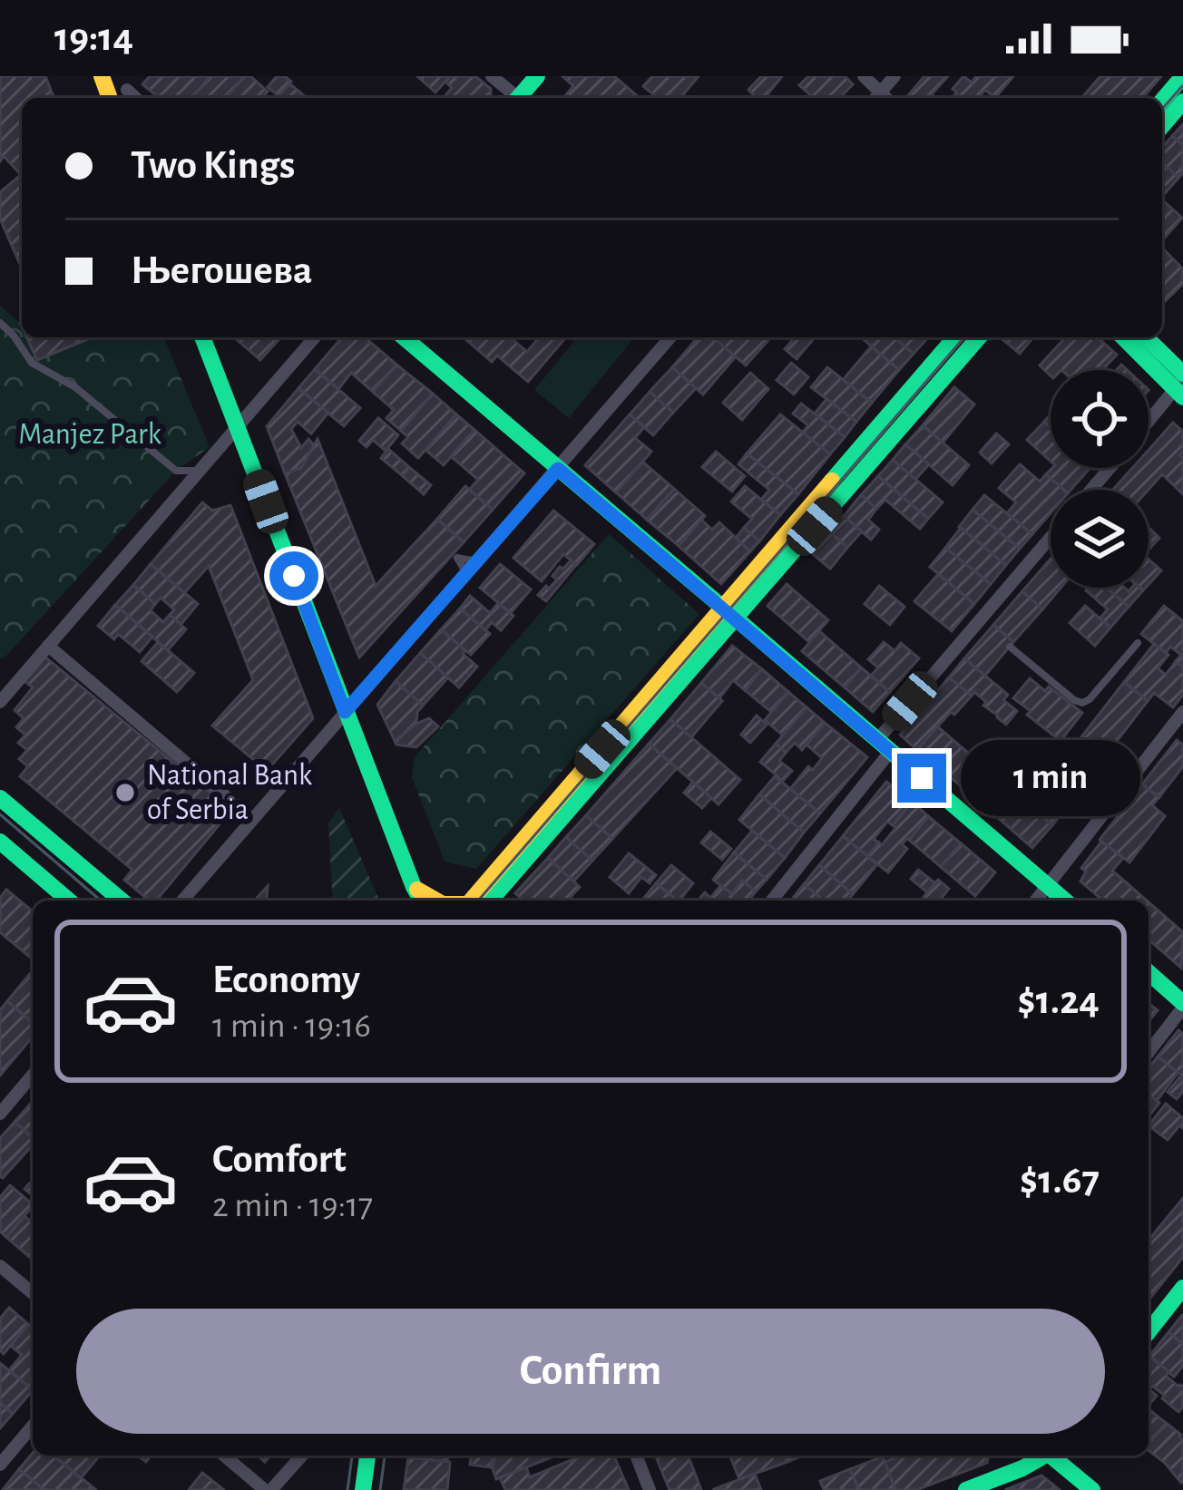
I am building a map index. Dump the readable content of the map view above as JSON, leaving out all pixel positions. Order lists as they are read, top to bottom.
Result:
{
  "parks": ["Manjez Park"],
  "places": ["National Bank of Serbia"],
  "page": {
    "status": "19:14",
    "banner": ["Two Kings", "Његошева"],
    "bubble": "1 min",
    "list": [
      {
        "name": "Economy",
        "note": "1 min · 19:16",
        "value": "$1.24"
      },
      {
        "name": "Comfort",
        "note": "2 min · 19:17",
        "value": "$1.67"
      }
    ],
    "buttons": "Confirm"
  }
}
